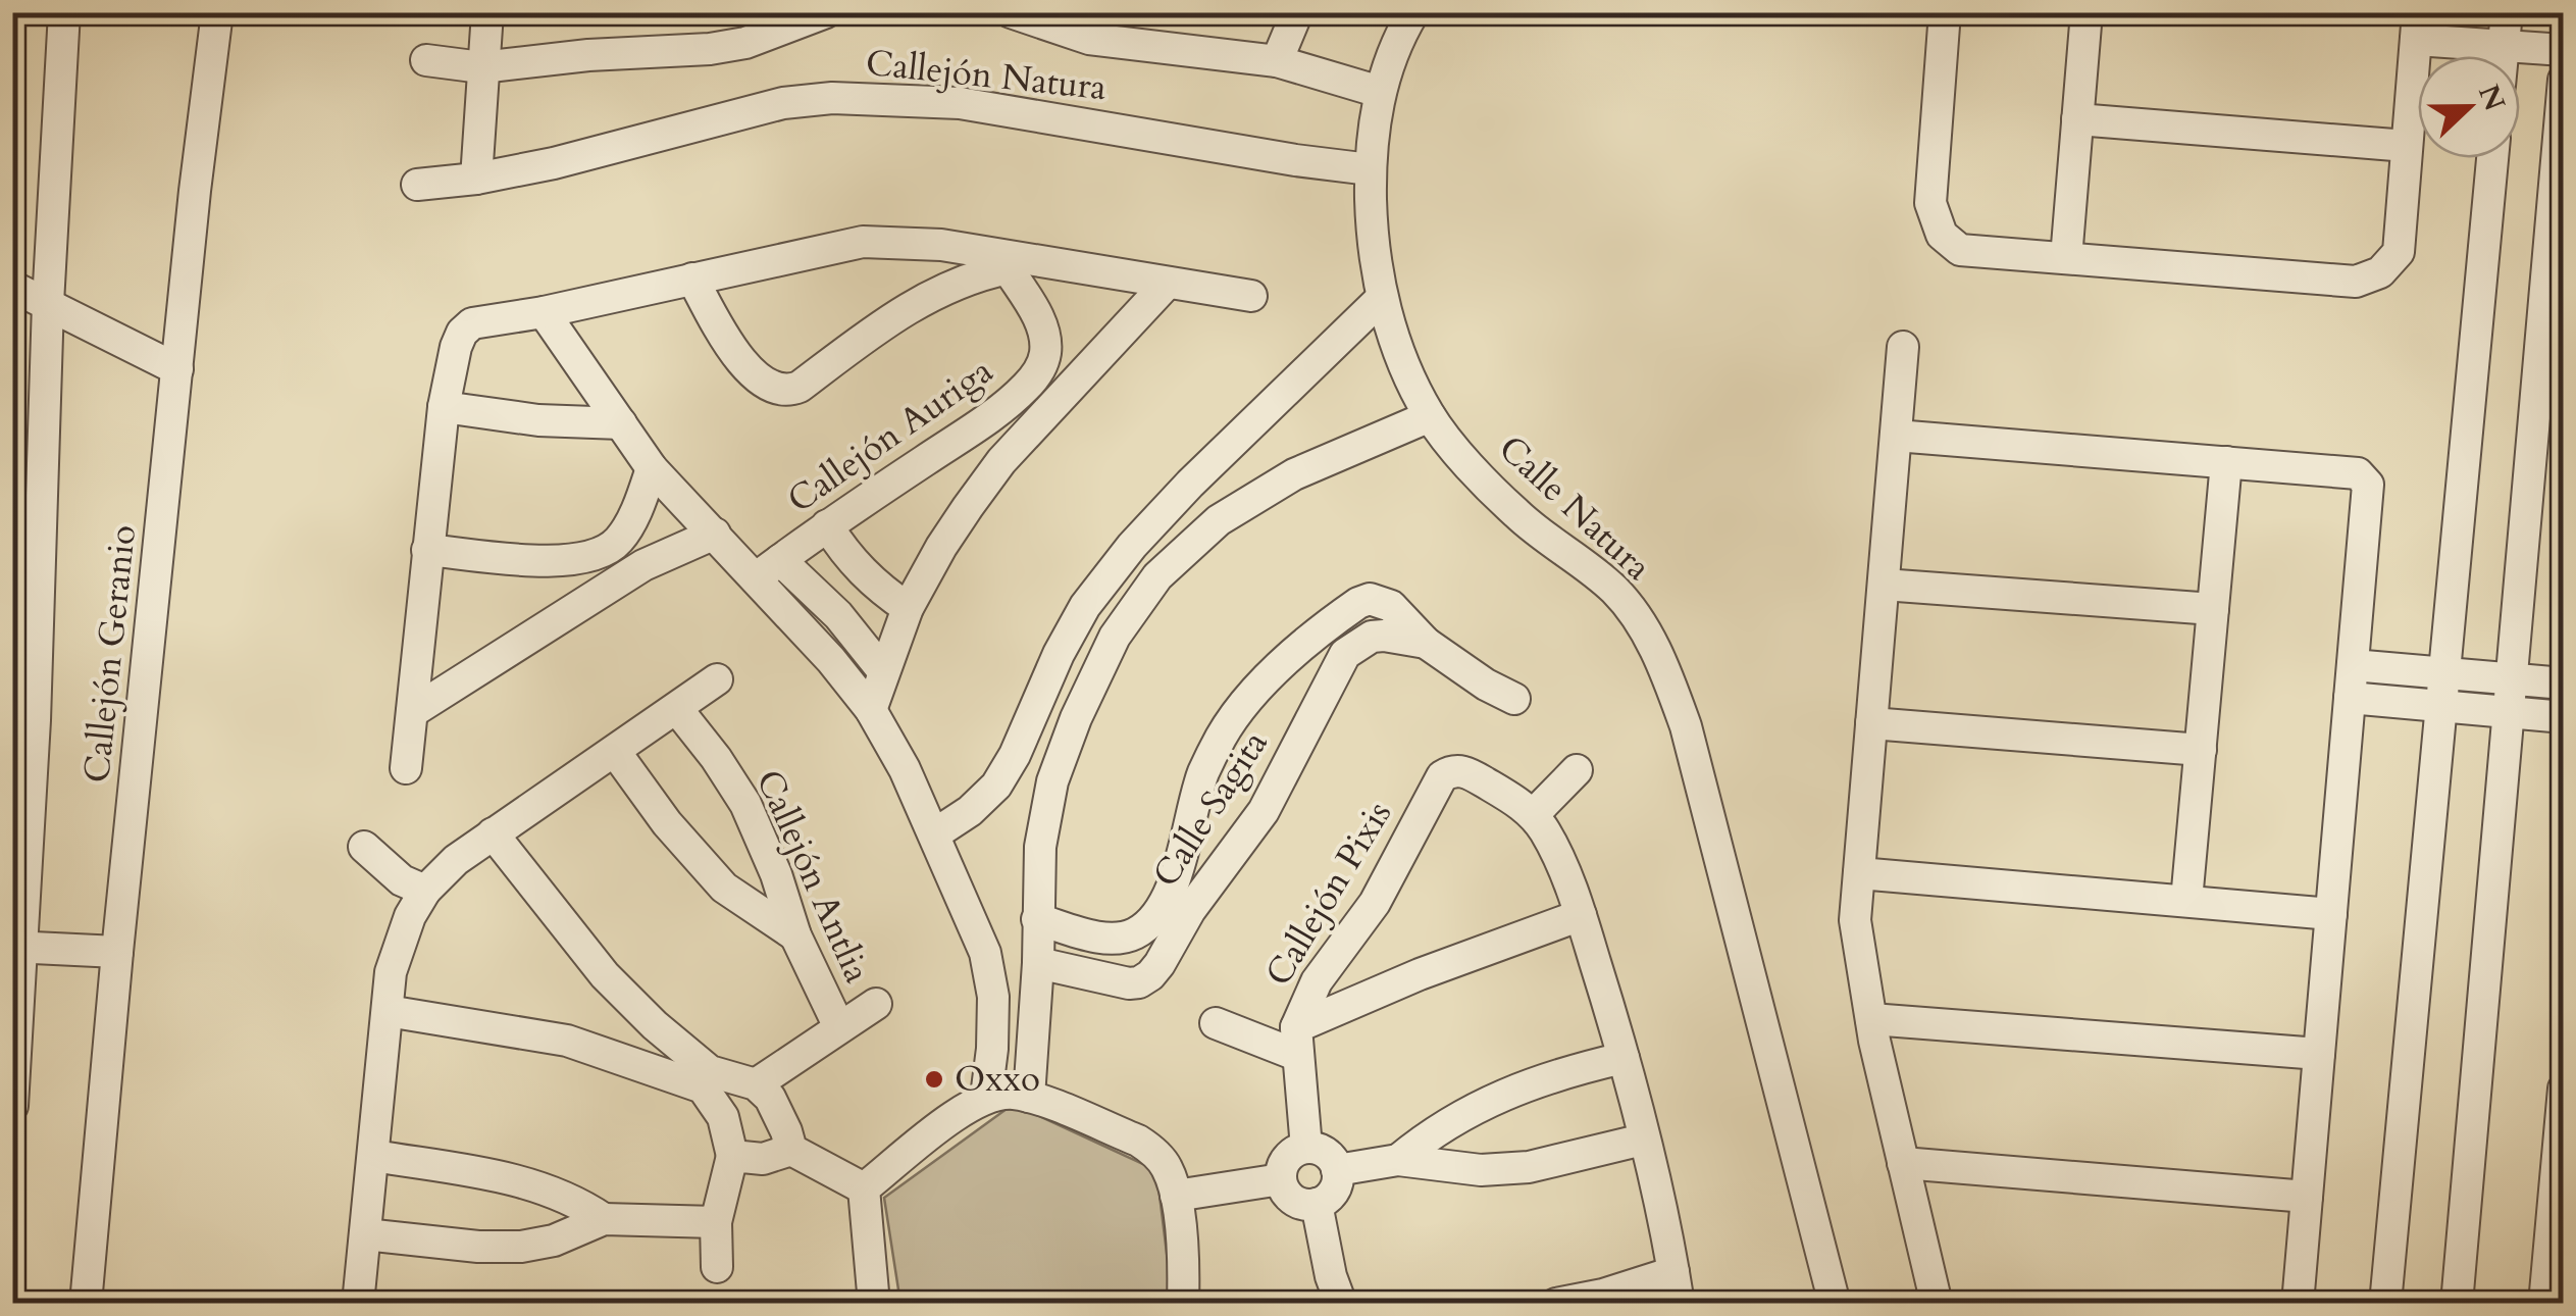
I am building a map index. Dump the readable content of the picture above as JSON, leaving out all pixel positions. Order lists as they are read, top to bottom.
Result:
{
  "streets": {
    "street": [
      "Callejón Natura",
      "Callejón Auriga",
      "Calle Natura",
      "Callejón Geranio",
      "Calle Sagita",
      "Callejón Antlia",
      "Callejón Pixis"
    ]
  },
  "crossings": [
    ["Callejón Natura", "Calle Natura"]
  ],
  "places": ["Oxxo"],
  "north": "right"
}
